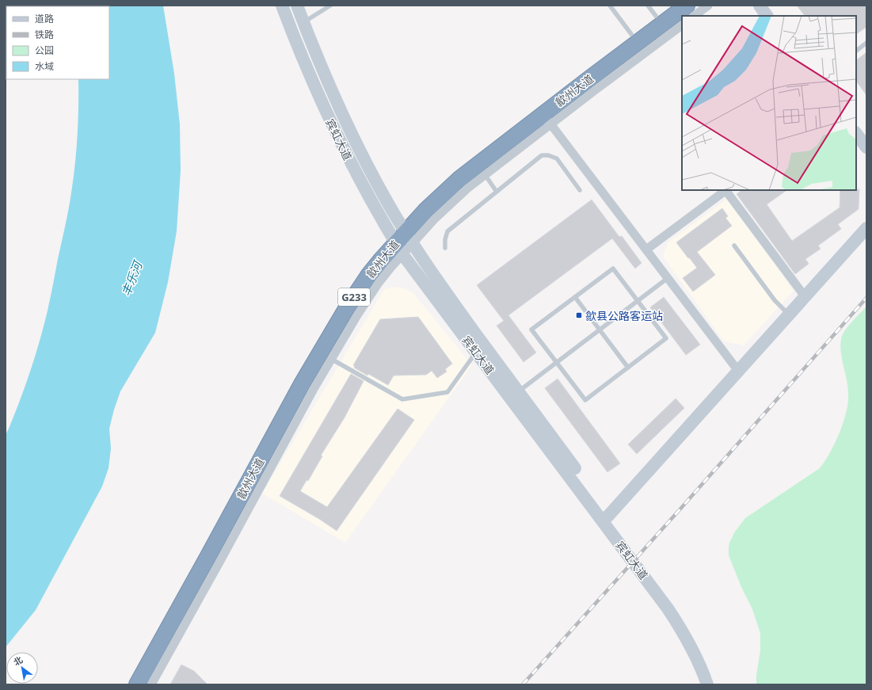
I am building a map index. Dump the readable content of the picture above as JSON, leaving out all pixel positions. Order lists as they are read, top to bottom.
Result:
{
  "streets": {
    "highway": ["歙州大道", "G233"],
    "main road": ["宾虹大道"]
  },
  "crossings": [
    ["歙州大道", "宾虹大道"]
  ],
  "water": ["丰乐河"],
  "places": {
    "transit": ["歙县公路客运站"]
  },
  "legend": [
    "道路",
    "铁路",
    "公园",
    "水域"
  ],
  "north": "top left"
}
